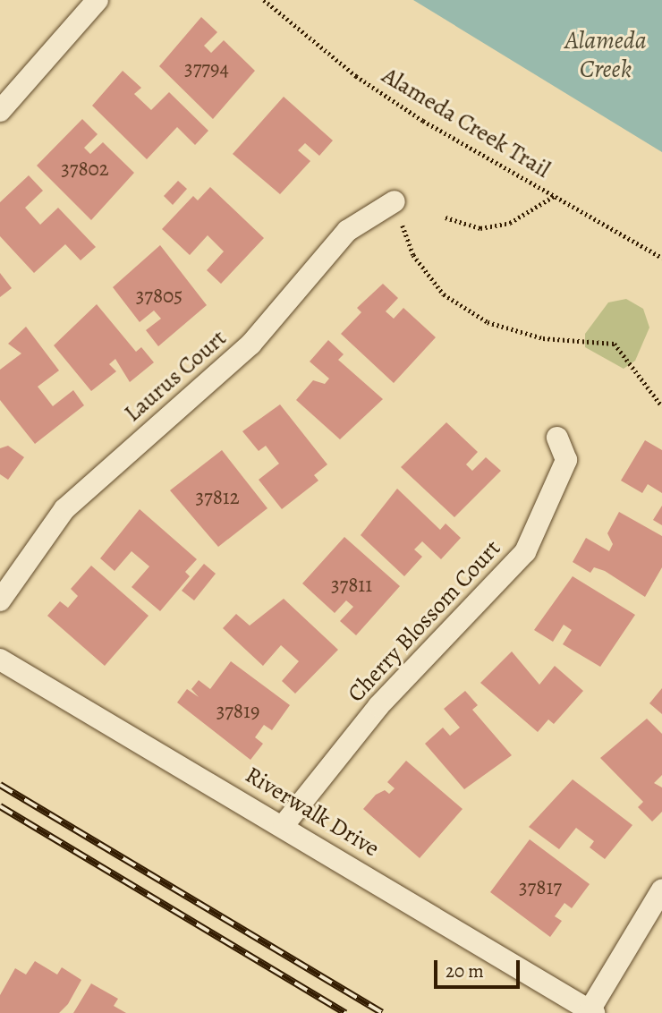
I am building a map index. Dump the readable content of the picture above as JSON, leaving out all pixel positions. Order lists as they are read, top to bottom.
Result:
{
  "streets": {
    "street": ["Laurus Court", "Cherry Blossom Court", "Riverwalk Drive"],
    "path": ["Alameda Creek Trail"]
  },
  "crossings": [
    ["Cherry Blossom Court", "Riverwalk Drive"]
  ],
  "water": ["Alameda Creek"],
  "house_numbers": [
    "37794",
    "37802",
    "37805",
    "37812",
    "37811",
    "37819",
    "37817"
  ],
  "scale_bar": "20 m"
}
